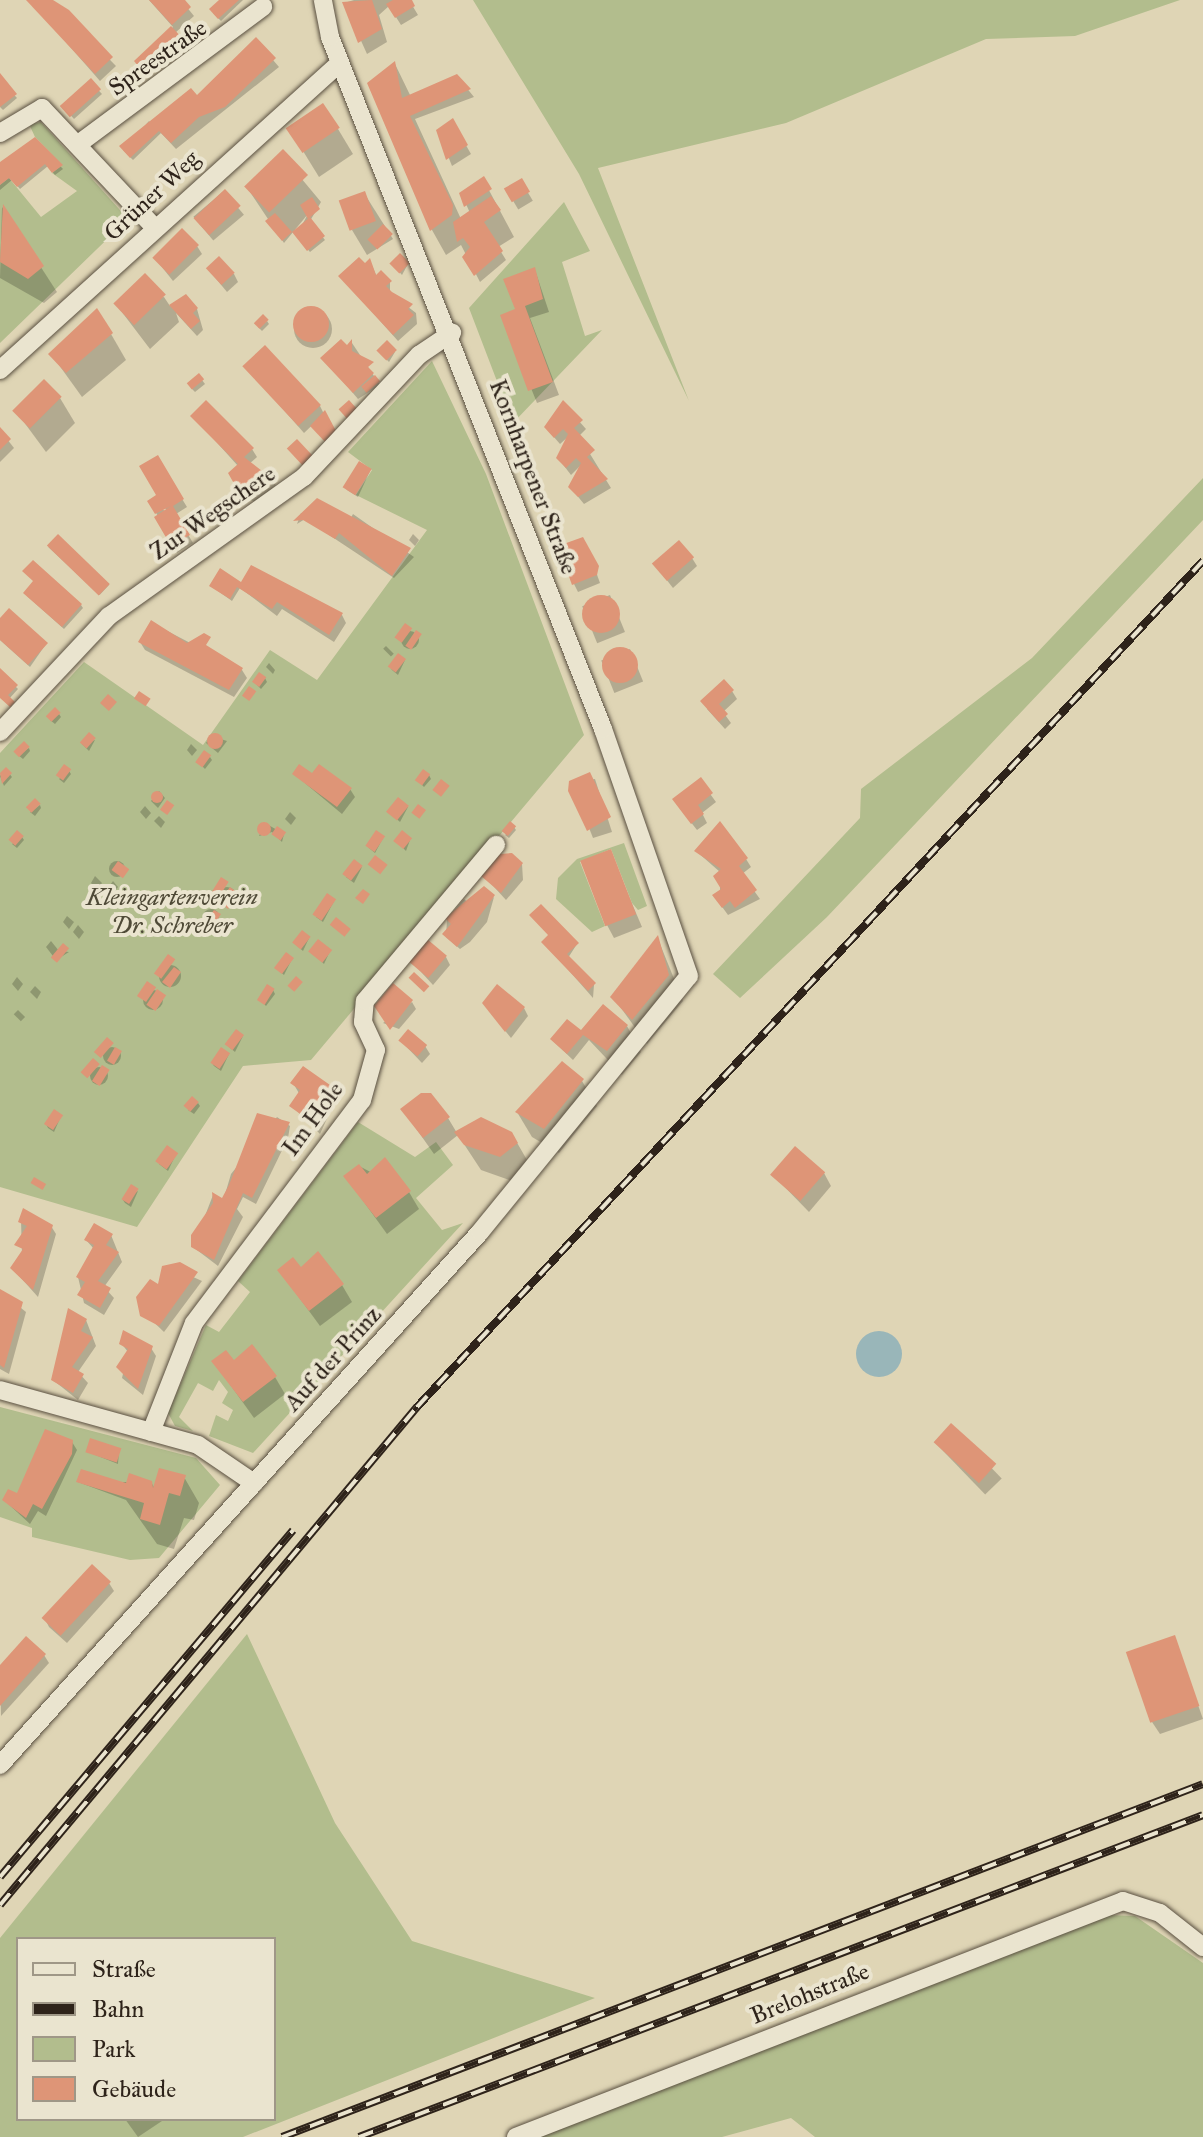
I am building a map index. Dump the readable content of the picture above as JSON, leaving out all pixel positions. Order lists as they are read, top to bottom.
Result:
{
  "streets": {
    "street": [
      "Spreestraße",
      "Grüner Weg",
      "Kornharpener Straße",
      "Zur Wegschere",
      "Im Hole",
      "Auf der Prinz",
      "Brelohstraße"
    ]
  },
  "crossings": [
    ["Grüner Weg", "Kornharpener Straße"],
    ["Kornharpener Straße", "Zur Wegschere"],
    ["Kornharpener Straße", "Auf der Prinz"]
  ],
  "parks": ["Kleingartenverein Dr. Schreber"],
  "legend": [
    "Straße",
    "Bahn",
    "Park",
    "Gebäude"
  ]
}
